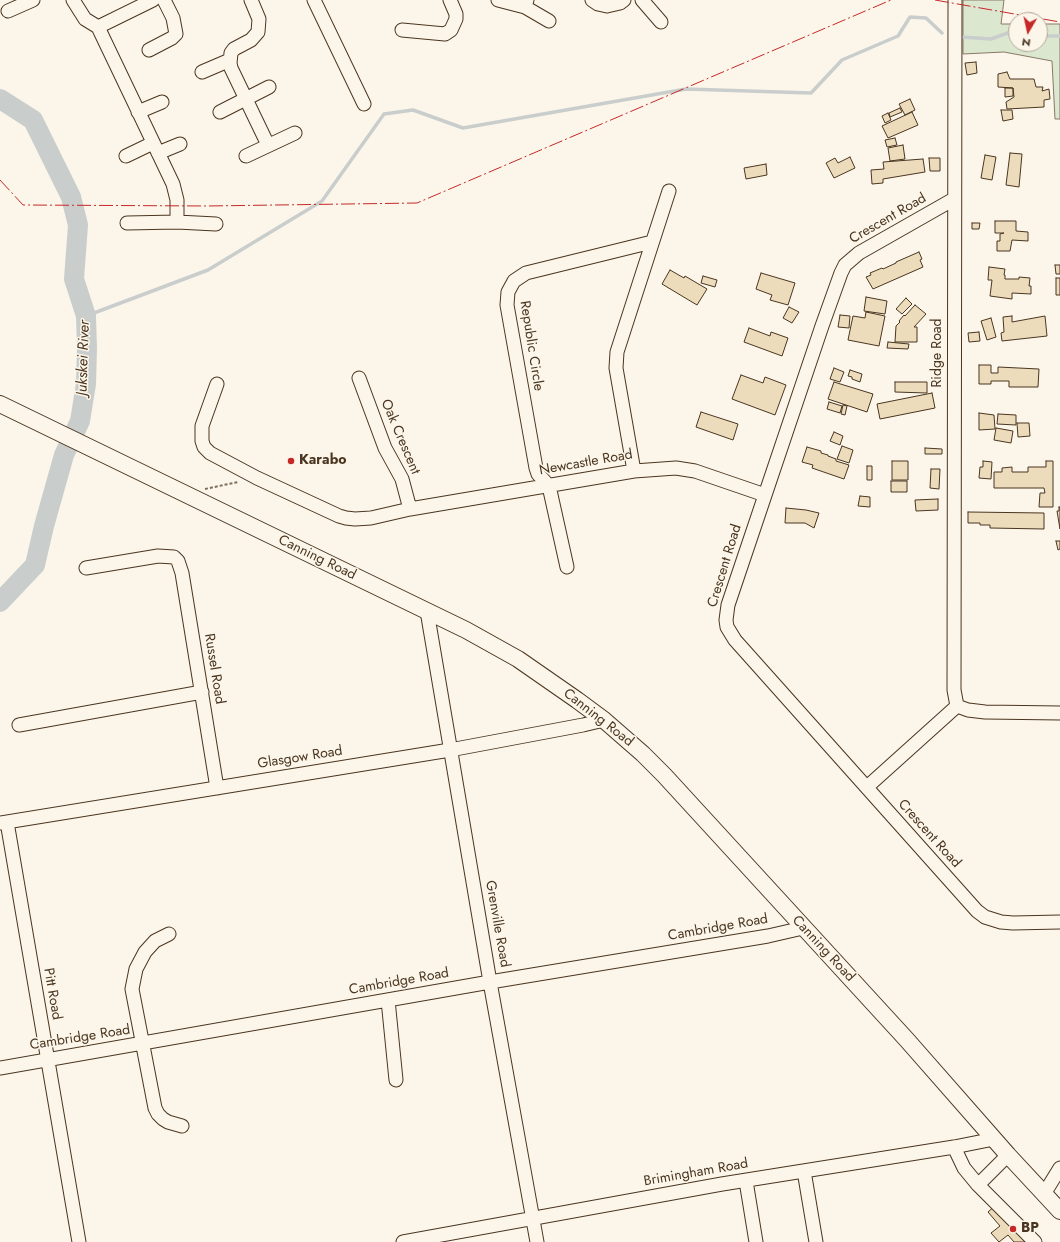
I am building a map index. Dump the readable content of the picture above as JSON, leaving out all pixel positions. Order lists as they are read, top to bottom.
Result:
{
  "streets": {
    "main road": ["Canning Road"],
    "street": [
      "Crescent Road",
      "Republic Circle",
      "Ridge Road",
      "Oak Crescent",
      "Newcastle Road",
      "Russel Road",
      "Glasgow Road",
      "Grenville Road",
      "Cambridge Road",
      "Pitt Road",
      "Brimingham Road"
    ]
  },
  "crossings": [
    ["Crescent Road", "Ridge Road"],
    ["Crescent Road", "Newcastle Road"],
    ["Republic Circle", "Newcastle Road"],
    ["Oak Crescent", "Newcastle Road"],
    ["Canning Road", "Glasgow Road"],
    ["Canning Road", "Grenville Road"],
    ["Canning Road", "Cambridge Road"],
    ["Canning Road", "Brimingham Road"],
    ["Russel Road", "Glasgow Road"],
    ["Glasgow Road", "Grenville Road"],
    ["Glasgow Road", "Pitt Road"],
    ["Grenville Road", "Cambridge Road"],
    ["Grenville Road", "Brimingham Road"],
    ["Cambridge Road", "Pitt Road"]
  ],
  "water": ["Jukskei River"],
  "places": ["Karabo", "BP"],
  "north": "bottom"
}
